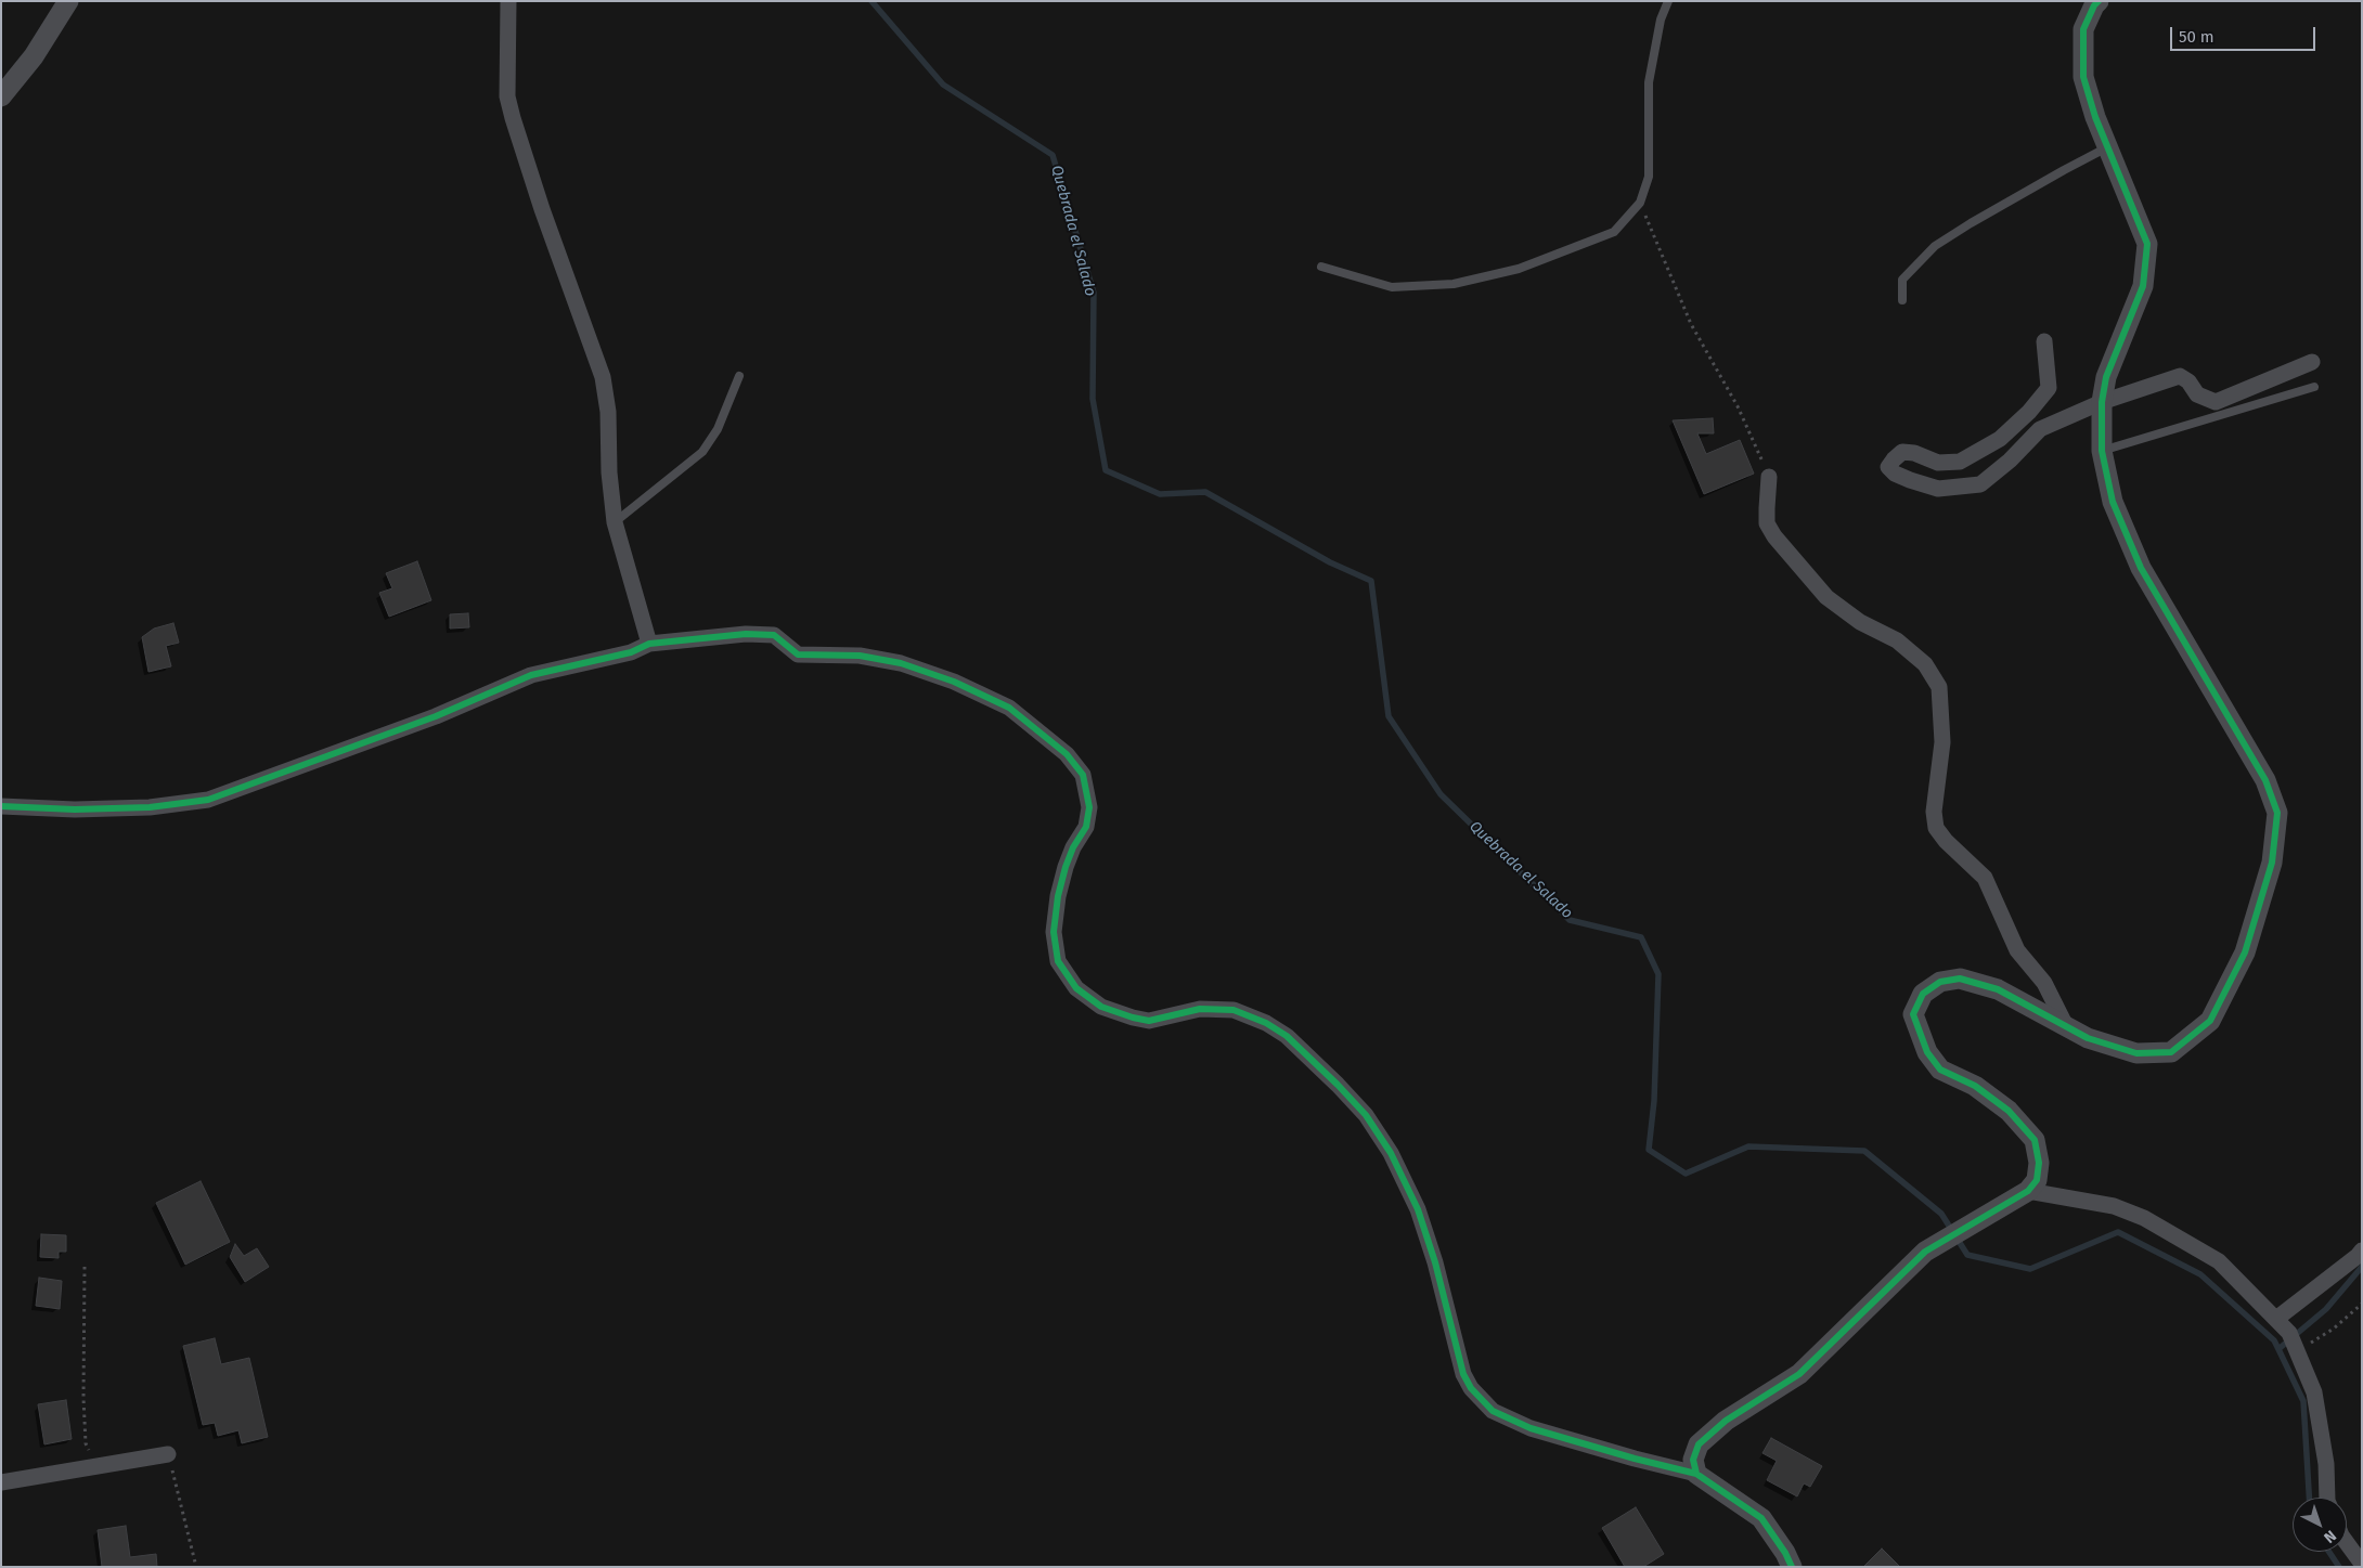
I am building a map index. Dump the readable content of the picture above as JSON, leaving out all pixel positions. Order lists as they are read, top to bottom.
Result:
{
  "water": ["Quebrada el Salado"],
  "scale_bar": "50 m",
  "north": "bottom right"
}
